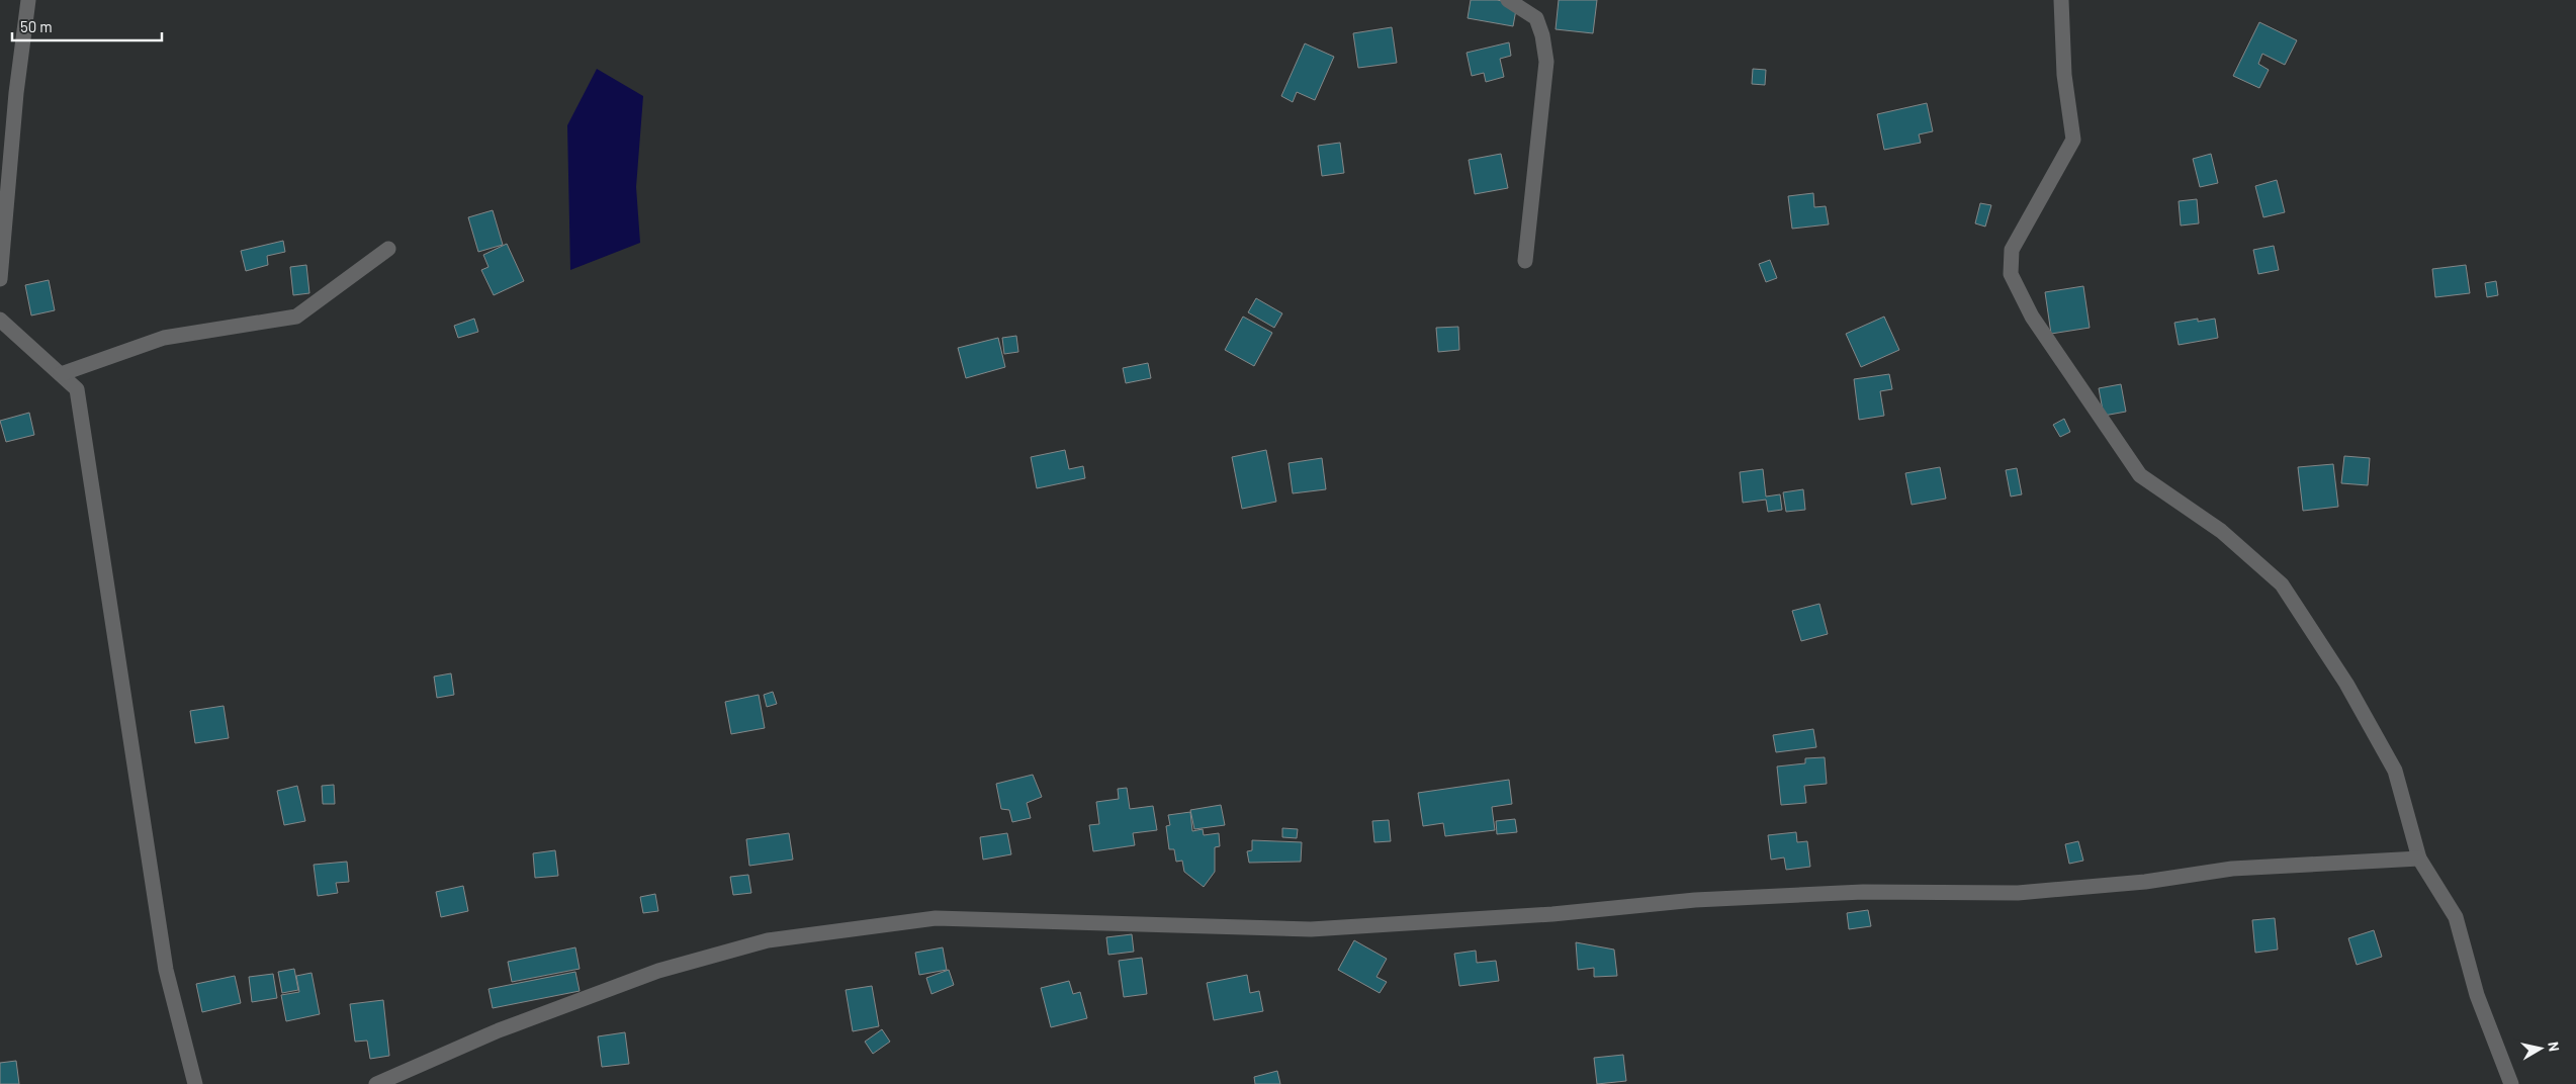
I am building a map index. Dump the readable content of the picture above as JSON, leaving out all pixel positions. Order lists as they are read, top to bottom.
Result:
{
  "scale_bar": "50 m",
  "north": "right"
}
